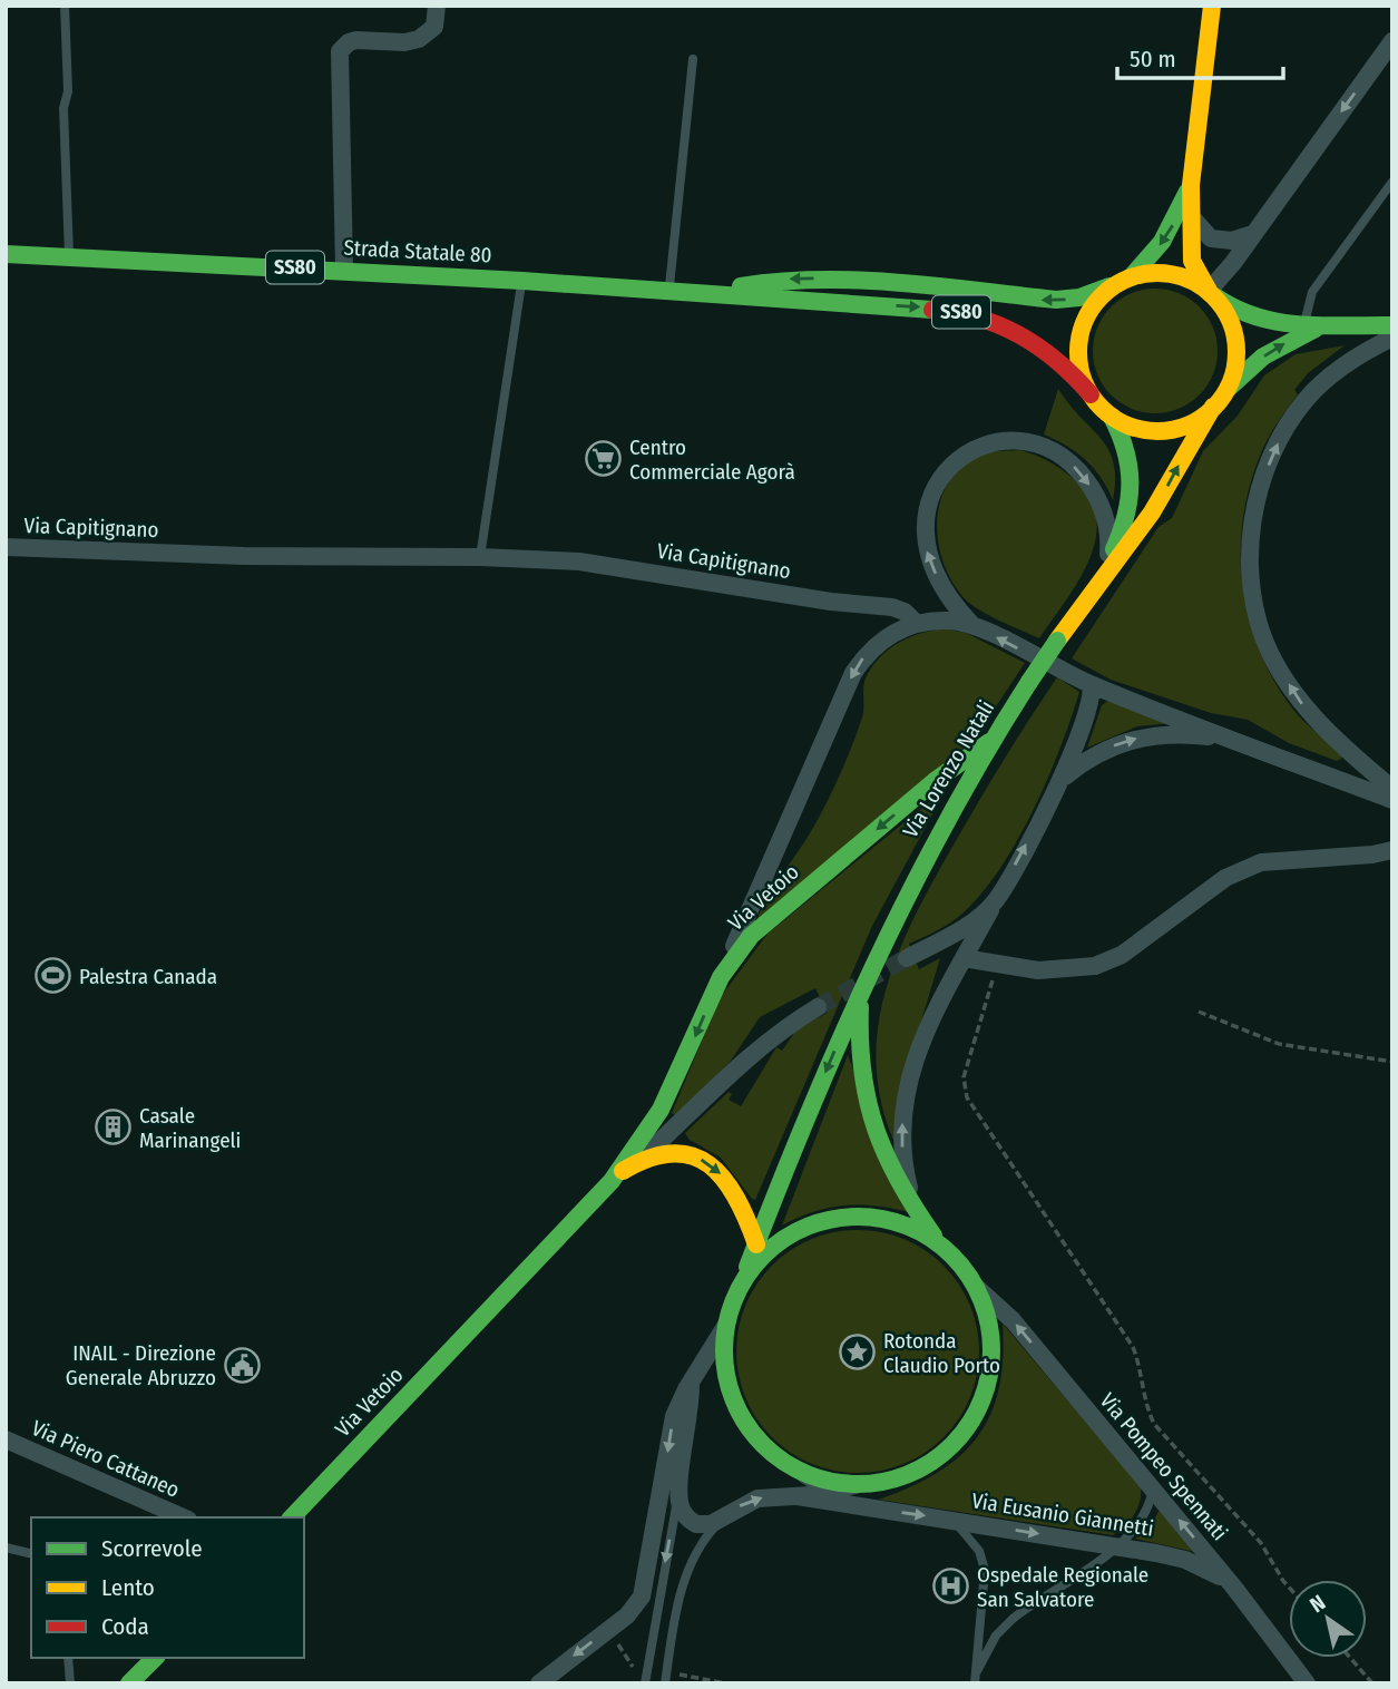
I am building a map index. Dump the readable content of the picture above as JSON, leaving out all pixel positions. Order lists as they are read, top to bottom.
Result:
{
  "streets": {
    "street": [
      "Strada Statale 80",
      "SS80",
      "Via Capitignano",
      "Via Lorenzo Natali",
      "Via Vetoio",
      "Via Piero Cattaneo",
      "Via Pompeo Spennati",
      "Via Eusanio Giannetti"
    ]
  },
  "crossings": [
    ["Strada Statale 80", "SS80"],
    ["Strada Statale 80", "Via Lorenzo Natali"],
    ["SS80", "Via Lorenzo Natali"],
    ["Via Lorenzo Natali", "Via Vetoio"],
    ["Via Lorenzo Natali", "Via Pompeo Spennati"],
    ["Via Lorenzo Natali", "Via Eusanio Giannetti"],
    ["Via Pompeo Spennati", "Via Eusanio Giannetti"]
  ],
  "one_way": ["Via Pompeo Spennati", "Via Eusanio Giannetti"],
  "places": {
    "supermarket": ["Centro Commerciale Agorà"],
    "sports": ["Palestra Canada"],
    "building": ["Casale Marinangeli"],
    "place": ["Rotonda Claudio Porto"],
    "public building": ["INAIL - Direzione Generale Abruzzo"],
    "hospital": ["Ospedale Regionale San Salvatore"]
  },
  "legend": ["Scorrevole", "Lento", "Coda"],
  "scale_bar": "50 m",
  "north": "top left"
}
